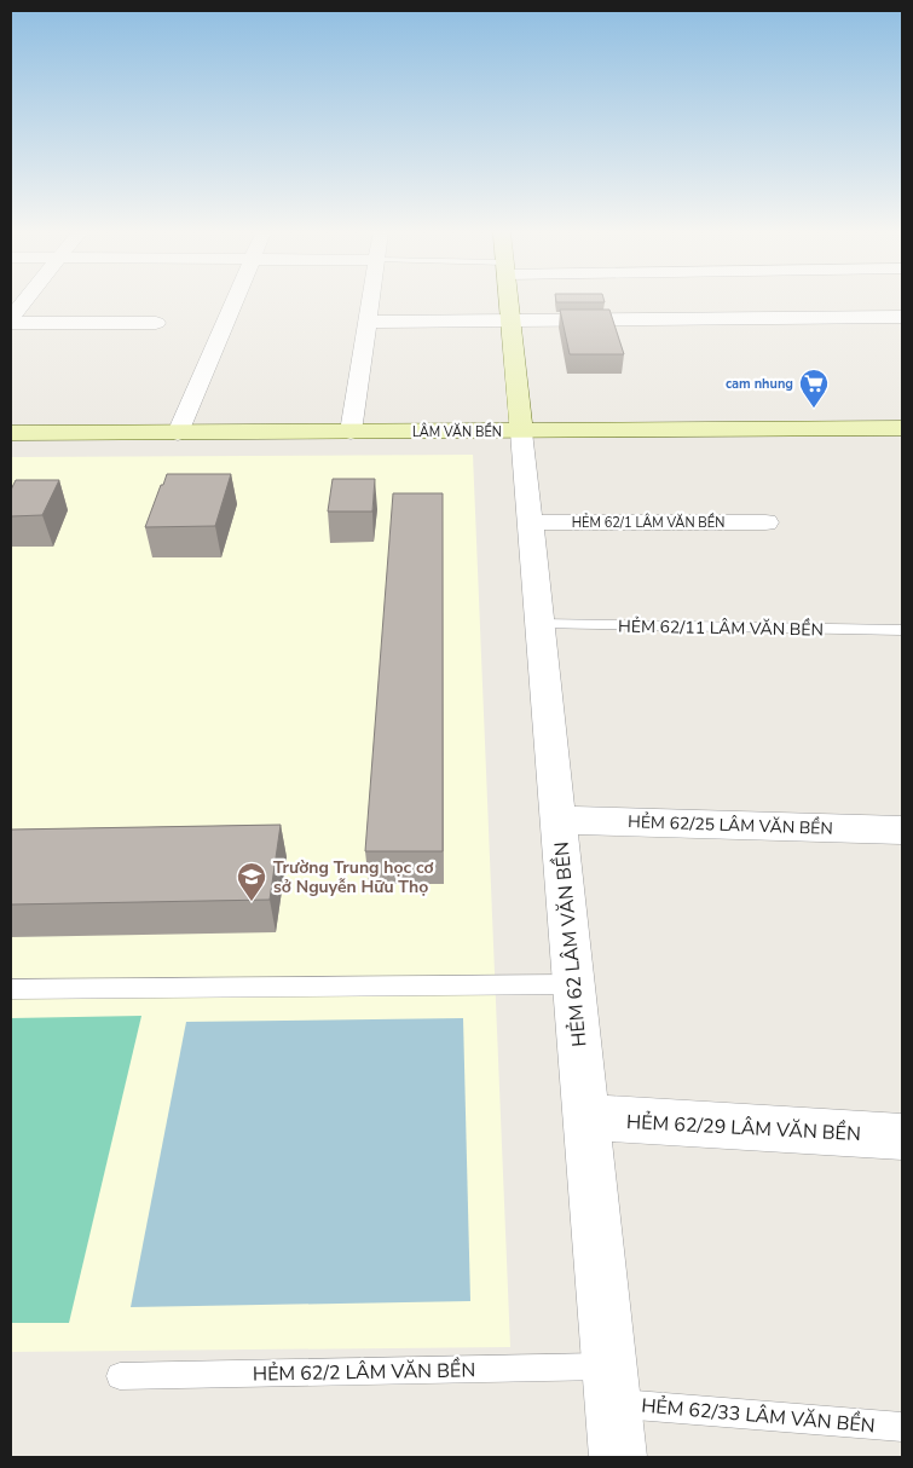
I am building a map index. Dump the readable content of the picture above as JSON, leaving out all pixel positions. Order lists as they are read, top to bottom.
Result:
{
  "streets": {
    "street": [
      "LÂM VĂN BỀN",
      "HẺM 62/1 LÂM VĂN BỀN",
      "HẺM 62/25 LÂM VĂN BỀN",
      "HẺM 62 LÂM VĂN BỀN",
      "HẺM 62/29 LÂM VĂN BỀN"
    ],
    "lane": ["HẺM 62/11 LÂM VĂN BỀN", "HẺM 62/2 LÂM VĂN BỀN", "HẺM 62/33 LÂM VĂN BỀN"]
  },
  "crossings": [
    ["LÂM VĂN BỀN", "HẺM 62 LÂM VĂN BỀN"],
    ["HẺM 62/1 LÂM VĂN BỀN", "HẺM 62 LÂM VĂN BỀN"],
    ["HẺM 62/11 LÂM VĂN BỀN", "HẺM 62 LÂM VĂN BỀN"],
    ["HẺM 62/25 LÂM VĂN BỀN", "HẺM 62 LÂM VĂN BỀN"],
    ["HẺM 62 LÂM VĂN BỀN", "HẺM 62/29 LÂM VĂN BỀN"],
    ["HẺM 62 LÂM VĂN BỀN", "HẺM 62/2 LÂM VĂN BỀN"],
    ["HẺM 62 LÂM VĂN BỀN", "HẺM 62/33 LÂM VĂN BỀN"],
    ["HẺM 62/2 LÂM VĂN BỀN", "HẺM 62/33 LÂM VĂN BỀN"]
  ],
  "places": {
    "supermarket": ["cam nhung"],
    "school or university": ["Trường Trung học cơ sở Nguyễn Hữu Thọ"]
  }
}
